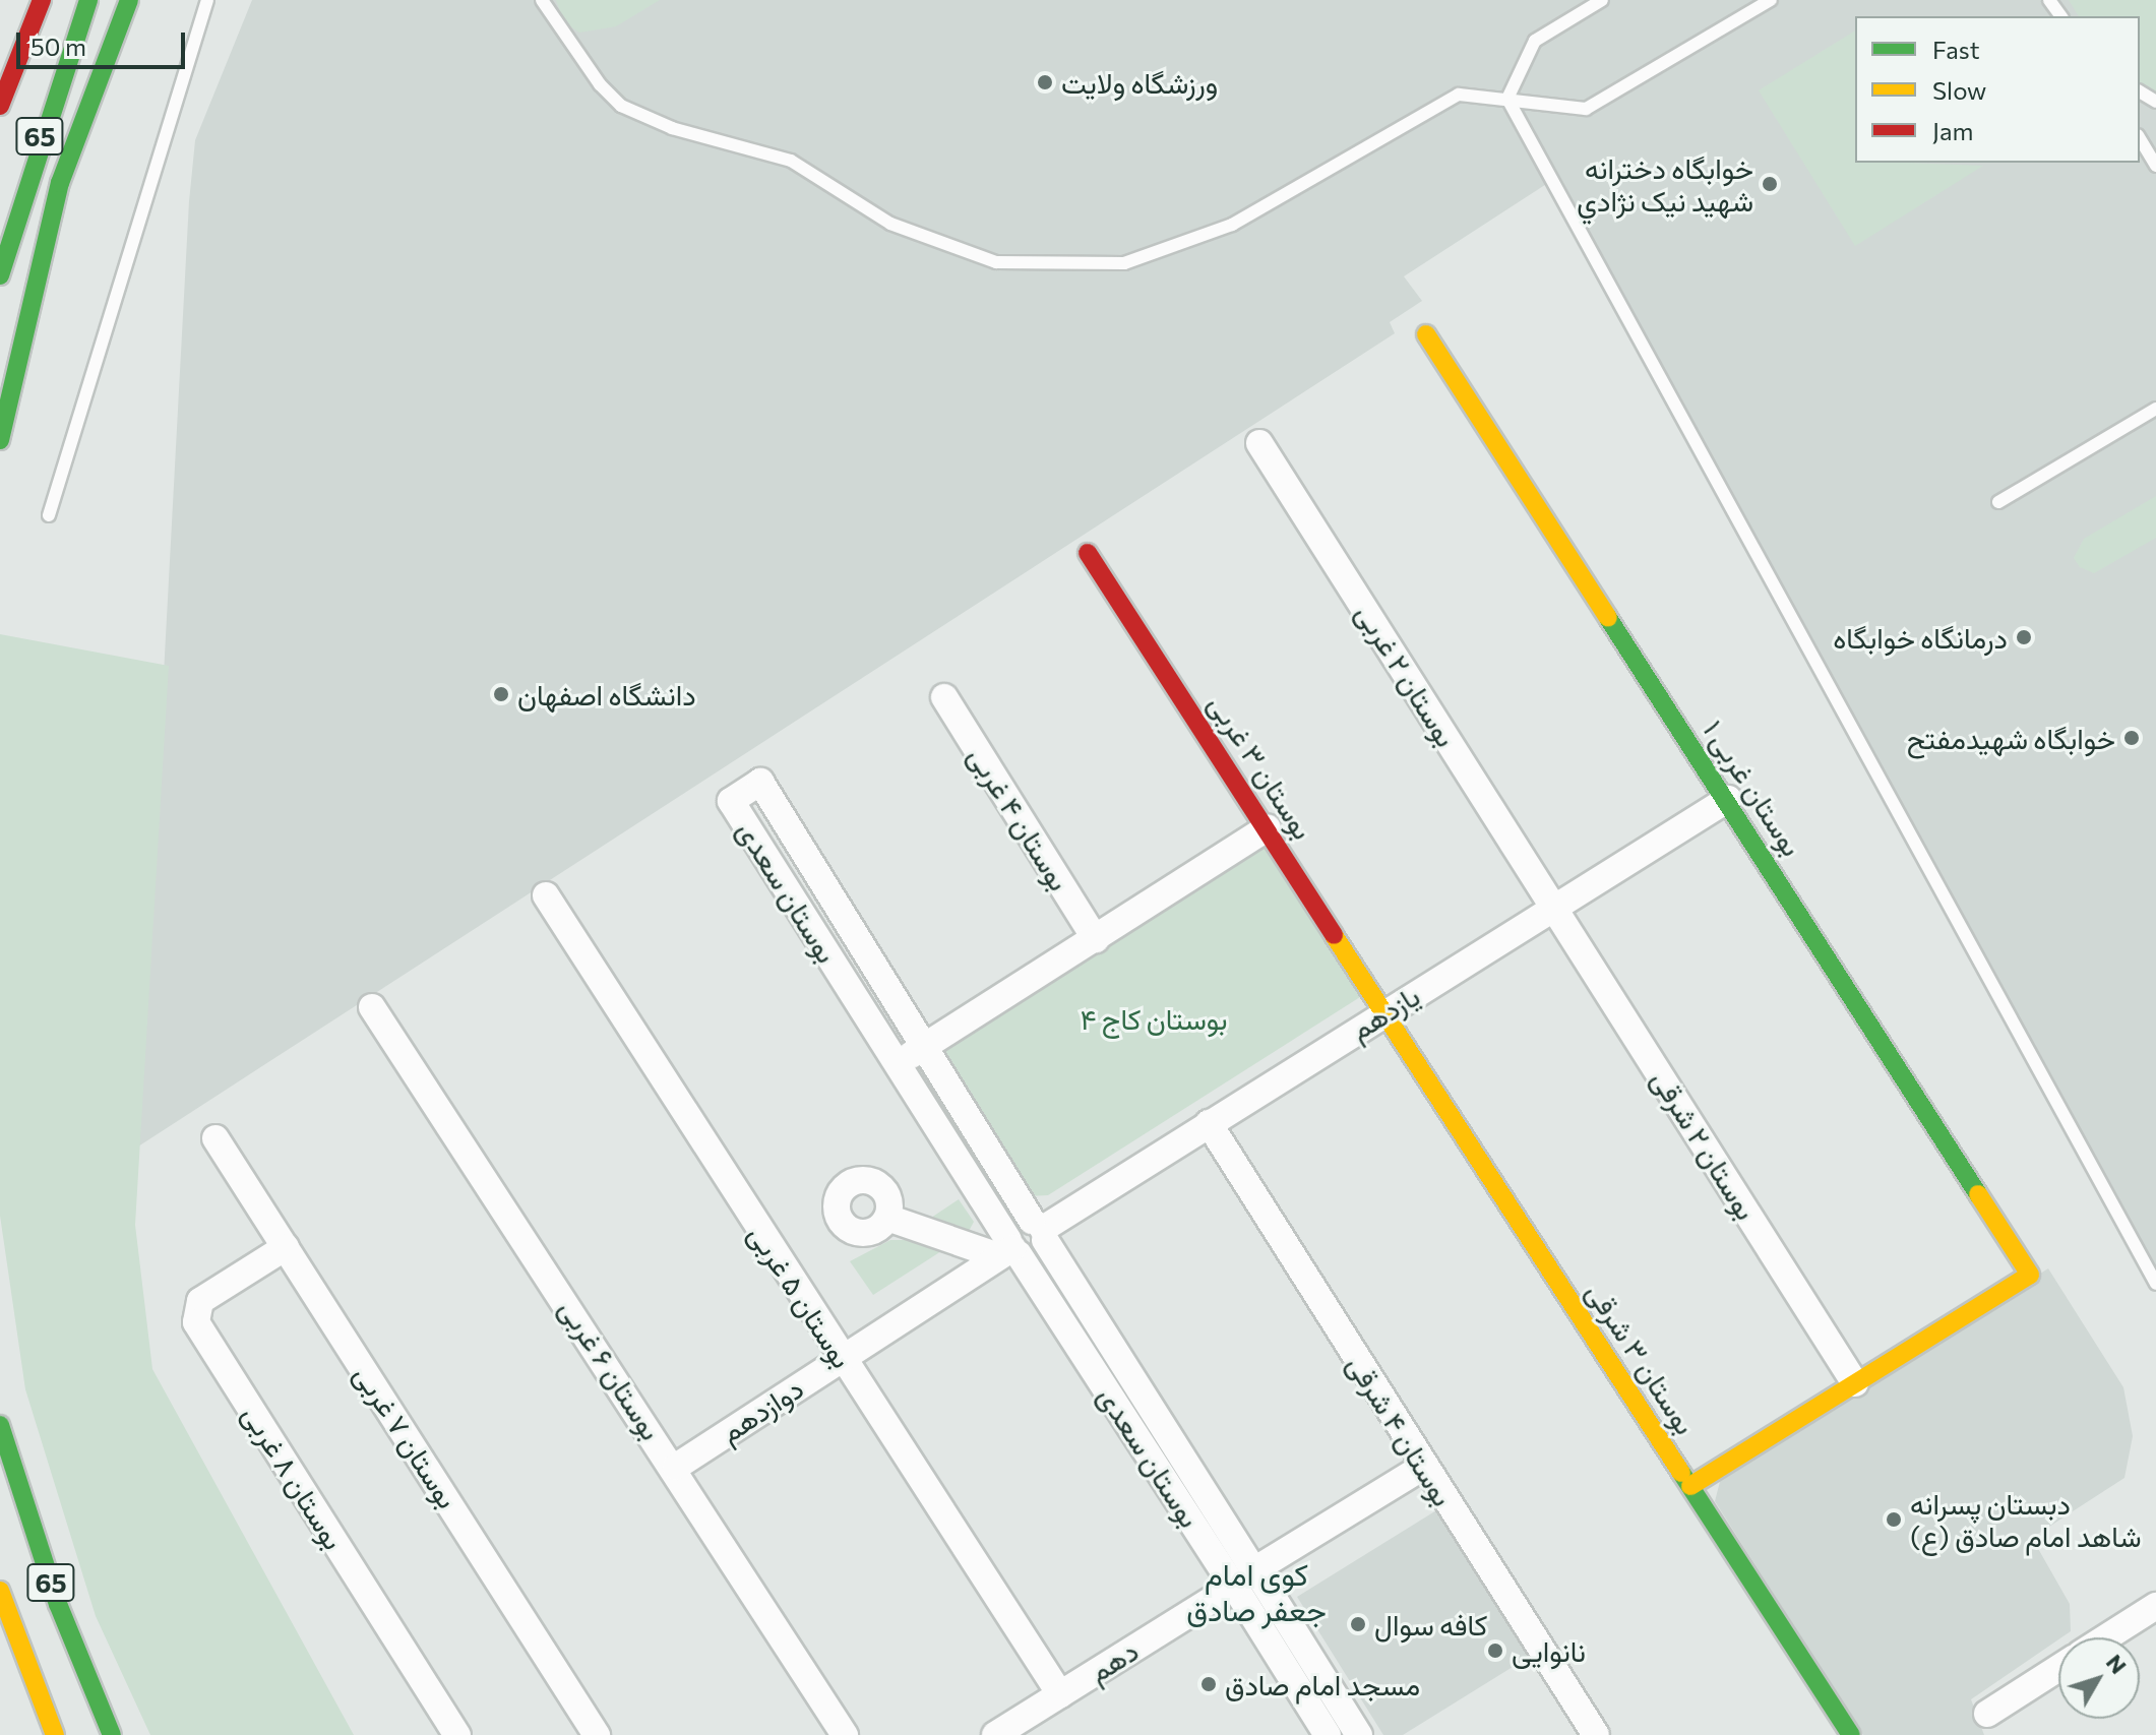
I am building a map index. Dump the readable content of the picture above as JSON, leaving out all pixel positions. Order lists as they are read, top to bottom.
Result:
{
  "streets": {
    "main road": [
      "65",
      "بوستان ۳ غربی",
      "بوستان غربی ۱",
      "بوستان ۳ شرقی"
    ],
    "street": [
      "بوستان ۲ غربی",
      "بوستان ۴ غربی",
      "بوستان سعدی",
      "یازدهم",
      "بوستان ۲ شرقی",
      "بوستان ۵ غربی",
      "بوستان ۶ غربی",
      "دوازدهم",
      "بوستان ۴ شرقی",
      "بوستان ۷ غربی",
      "بوستان ۸ غربی",
      "دهم"
    ]
  },
  "crossings": [
    ["بوستان ۲ غربی", "یازدهم"],
    ["بوستان ۲ غربی", "بوستان ۲ شرقی"],
    ["بوستان ۳ غربی", "یازدهم"],
    ["بوستان ۳ غربی", "بوستان ۳ شرقی"],
    ["بوستان غربی ۱", "یازدهم"],
    ["بوستان غربی ۱", "بوستان ۲ شرقی"],
    ["بوستان سعدی", "یازدهم"],
    ["بوستان سعدی", "دوازدهم"],
    ["بوستان سعدی", "دهم"],
    ["یازدهم", "بوستان ۲ شرقی"],
    ["یازدهم", "بوستان ۳ شرقی"],
    ["یازدهم", "دوازدهم"],
    ["یازدهم", "بوستان ۴ شرقی"],
    ["بوستان ۵ غربی", "دوازدهم"],
    ["بوستان ۵ غربی", "دهم"],
    ["بوستان ۶ غربی", "دوازدهم"],
    ["بوستان ۴ شرقی", "دهم"],
    ["بوستان ۷ غربی", "بوستان ۸ غربی"]
  ],
  "districts": ["کوی امام جعفر صادق"],
  "parks": ["بوستان کاج ۴"],
  "places": [
    "ورزشگاه ولایت",
    "خوابگاه دخترانه شهيد نيک نژادي",
    "درمانگاه خوابگاه",
    "دانشگاه اصفهان",
    "خوابگاه شهیدمفتح",
    "دبستان پسرانه شاهد امام صادق (ع)",
    "کافه سوال",
    "نانوایی",
    "مسجد امام صادق"
  ],
  "legend": ["Fast", "Slow", "Jam"],
  "scale_bar": "50 m",
  "north": "top right"
}
